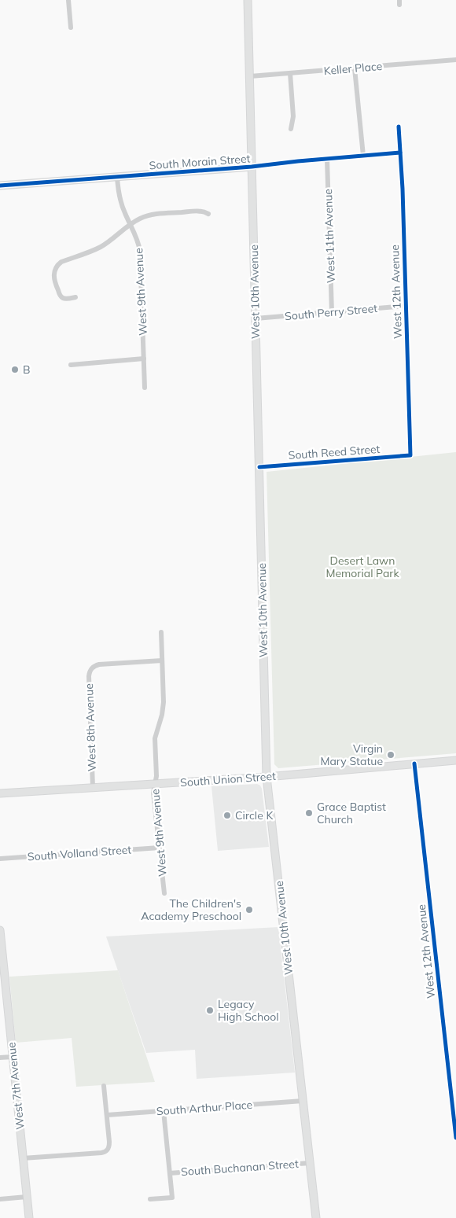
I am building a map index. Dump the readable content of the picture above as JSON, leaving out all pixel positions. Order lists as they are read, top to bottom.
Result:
{
  "streets": {
    "main road": [
      "South Morain Street",
      "West 10th Avenue",
      "South Union Street",
      "West 7th Avenue"
    ],
    "street": [
      "Keller Place",
      "West 11th Avenue",
      "West 9th Avenue",
      "West 12th Avenue",
      "South Perry Street",
      "South Reed Street",
      "West 8th Avenue",
      "South Volland Street",
      "South Arthur Place",
      "South Buchanan Street"
    ]
  },
  "crossings": [
    ["Keller Place", "West 10th Avenue"],
    ["South Morain Street", "West 11th Avenue"],
    ["South Morain Street", "West 9th Avenue"],
    ["South Morain Street", "West 10th Avenue"],
    ["South Morain Street", "West 12th Avenue"],
    ["West 11th Avenue", "South Perry Street"],
    ["West 9th Avenue", "West 8th Avenue"],
    ["West 9th Avenue", "South Union Street"],
    ["West 9th Avenue", "South Volland Street"],
    ["West 10th Avenue", "South Perry Street"],
    ["West 10th Avenue", "South Reed Street"],
    ["West 10th Avenue", "South Union Street"],
    ["West 10th Avenue", "South Arthur Place"],
    ["West 10th Avenue", "South Buchanan Street"],
    ["West 12th Avenue", "South Perry Street"],
    ["West 12th Avenue", "South Reed Street"],
    ["West 12th Avenue", "South Union Street"],
    ["West 8th Avenue", "South Union Street"]
  ],
  "parks": ["Desert Lawn Memorial Park"],
  "places": [
    "B",
    "Virgin Mary Statue",
    "Grace Baptist Church",
    "Circle K",
    "The Children's Academy Preschool",
    "Legacy High School"
  ]
}
